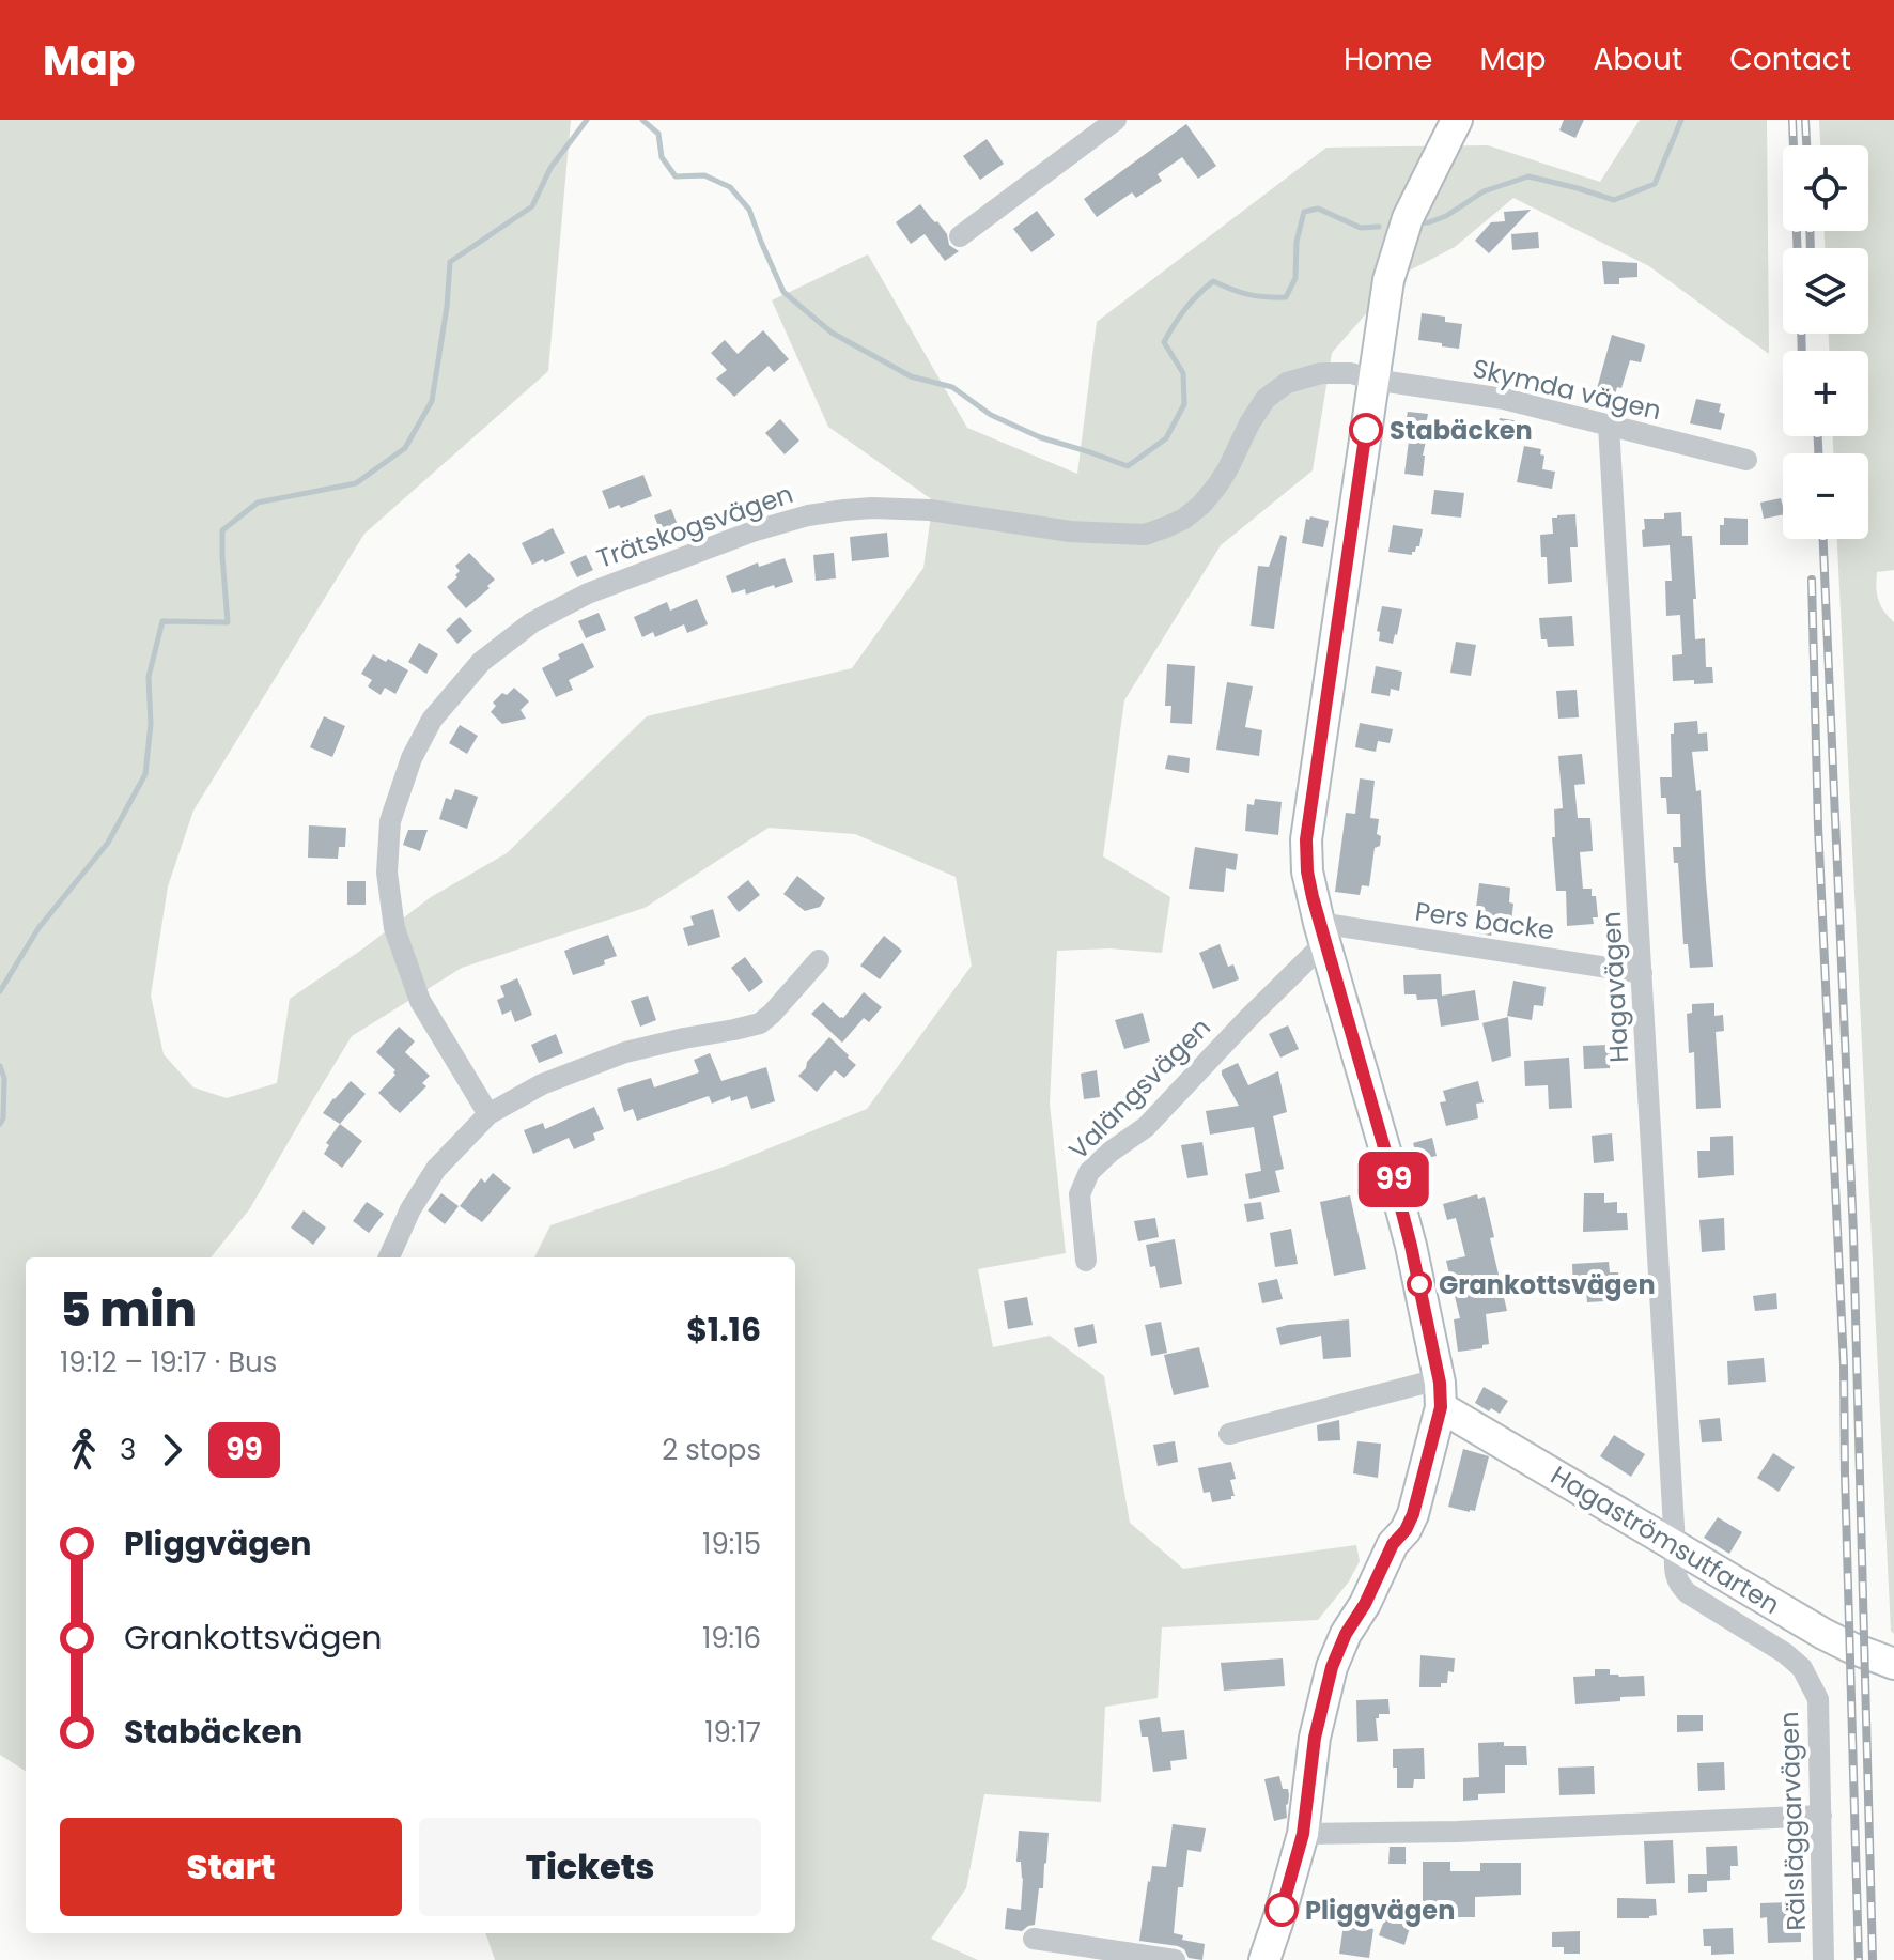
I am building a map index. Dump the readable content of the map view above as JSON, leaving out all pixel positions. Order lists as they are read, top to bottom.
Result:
{
  "streets": {
    "street": [
      "Skymda vägen",
      "Trätskogsvägen",
      "Pers backe",
      "Hagavägen",
      "Valängsvägen",
      "Hagaströmsutfarten",
      "Rälsläggarvägen"
    ]
  },
  "crossings": [
    ["Skymda vägen", "Trätskogsvägen"],
    ["Skymda vägen", "Hagavägen"],
    ["Pers backe", "Hagavägen"],
    ["Pers backe", "Valängsvägen"],
    ["Hagavägen", "Hagaströmsutfarten"],
    ["Hagavägen", "Rälsläggarvägen"],
    ["Hagaströmsutfarten", "Rälsläggarvägen"]
  ],
  "places": ["Stabäcken", "Grankottsvägen", "Pliggvägen"],
  "lines": ["bus line 99"],
  "page": {
    "header": "Map",
    "nav": [
      "Home",
      "Map",
      "About",
      "Contact"
    ],
    "on_map": "99",
    "map_buttons": ["+", "−"],
    "heading": ["5 min", "19:12 – 19:17 · Bus", "$1.16"],
    "legs": ["3", "99", "2 stops"],
    "list": [
      {
        "name": "Pliggvägen",
        "value": "19:15"
      },
      {
        "name": "Grankottsvägen",
        "value": "19:16"
      },
      {
        "name": "Stabäcken",
        "value": "19:17"
      }
    ],
    "buttons": ["Start", "Tickets"]
  }
}
